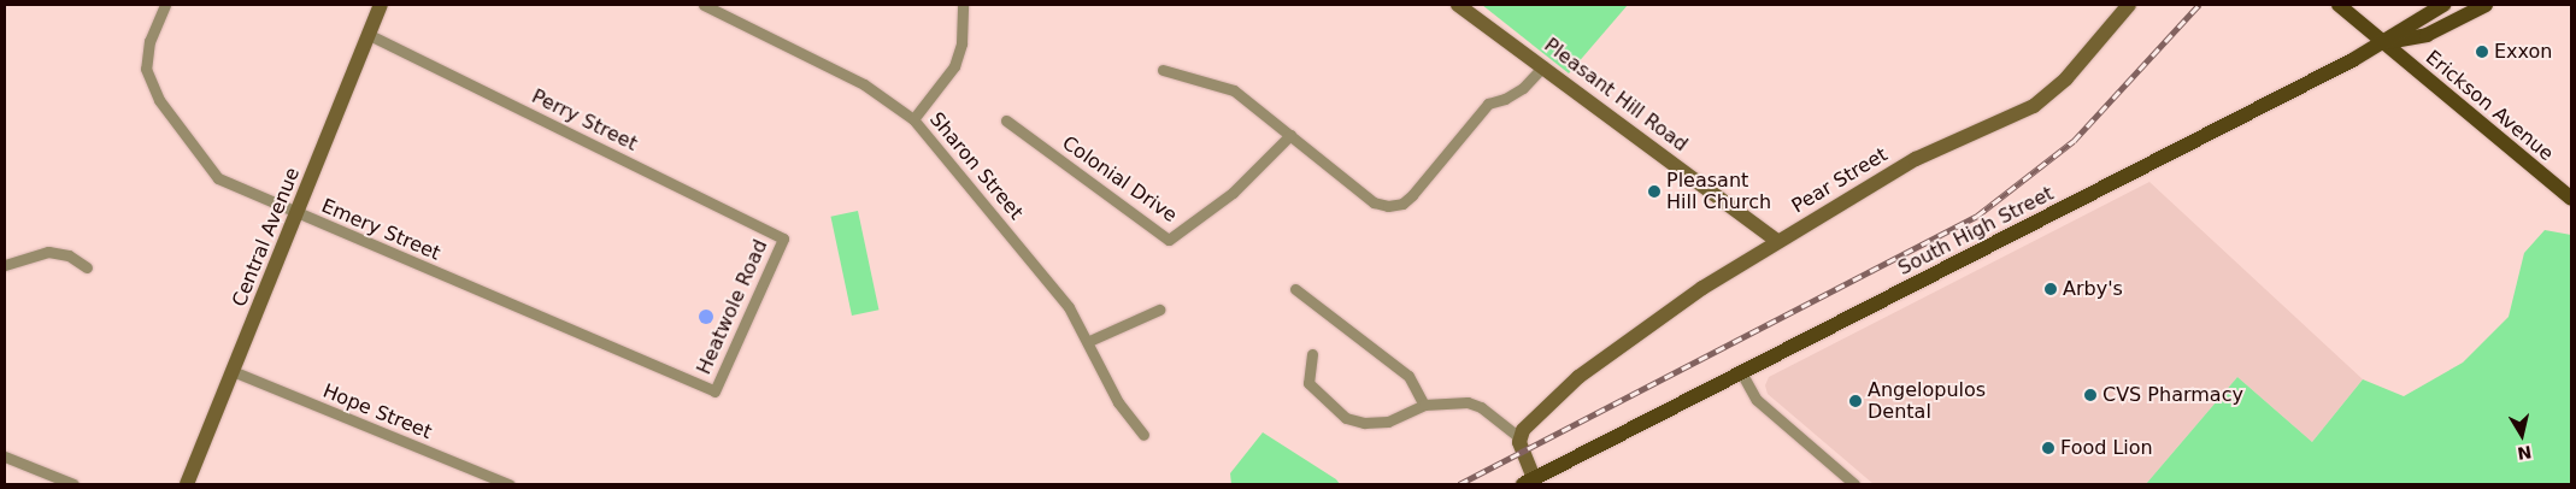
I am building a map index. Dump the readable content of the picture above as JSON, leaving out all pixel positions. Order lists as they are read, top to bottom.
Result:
{
  "streets": {
    "main road": ["Erickson Avenue", "South High Street"],
    "street": [
      "Pleasant Hill Road",
      "Perry Street",
      "Sharon Street",
      "Colonial Drive",
      "Pear Street",
      "Emery Street",
      "Central Avenue",
      "Heatwole Road",
      "Hope Street"
    ]
  },
  "crossings": [
    ["Pleasant Hill Road", "Pear Street"],
    ["Erickson Avenue", "South High Street"],
    ["Perry Street", "Central Avenue"],
    ["Perry Street", "Heatwole Road"],
    ["Emery Street", "Central Avenue"],
    ["Emery Street", "Heatwole Road"],
    ["Central Avenue", "Hope Street"]
  ],
  "places": [
    "Exxon",
    "Pleasant Hill Church",
    "Arby's",
    "CVS Pharmacy",
    "Angelopulos Dental",
    "Food Lion"
  ],
  "north": "bottom"
}
